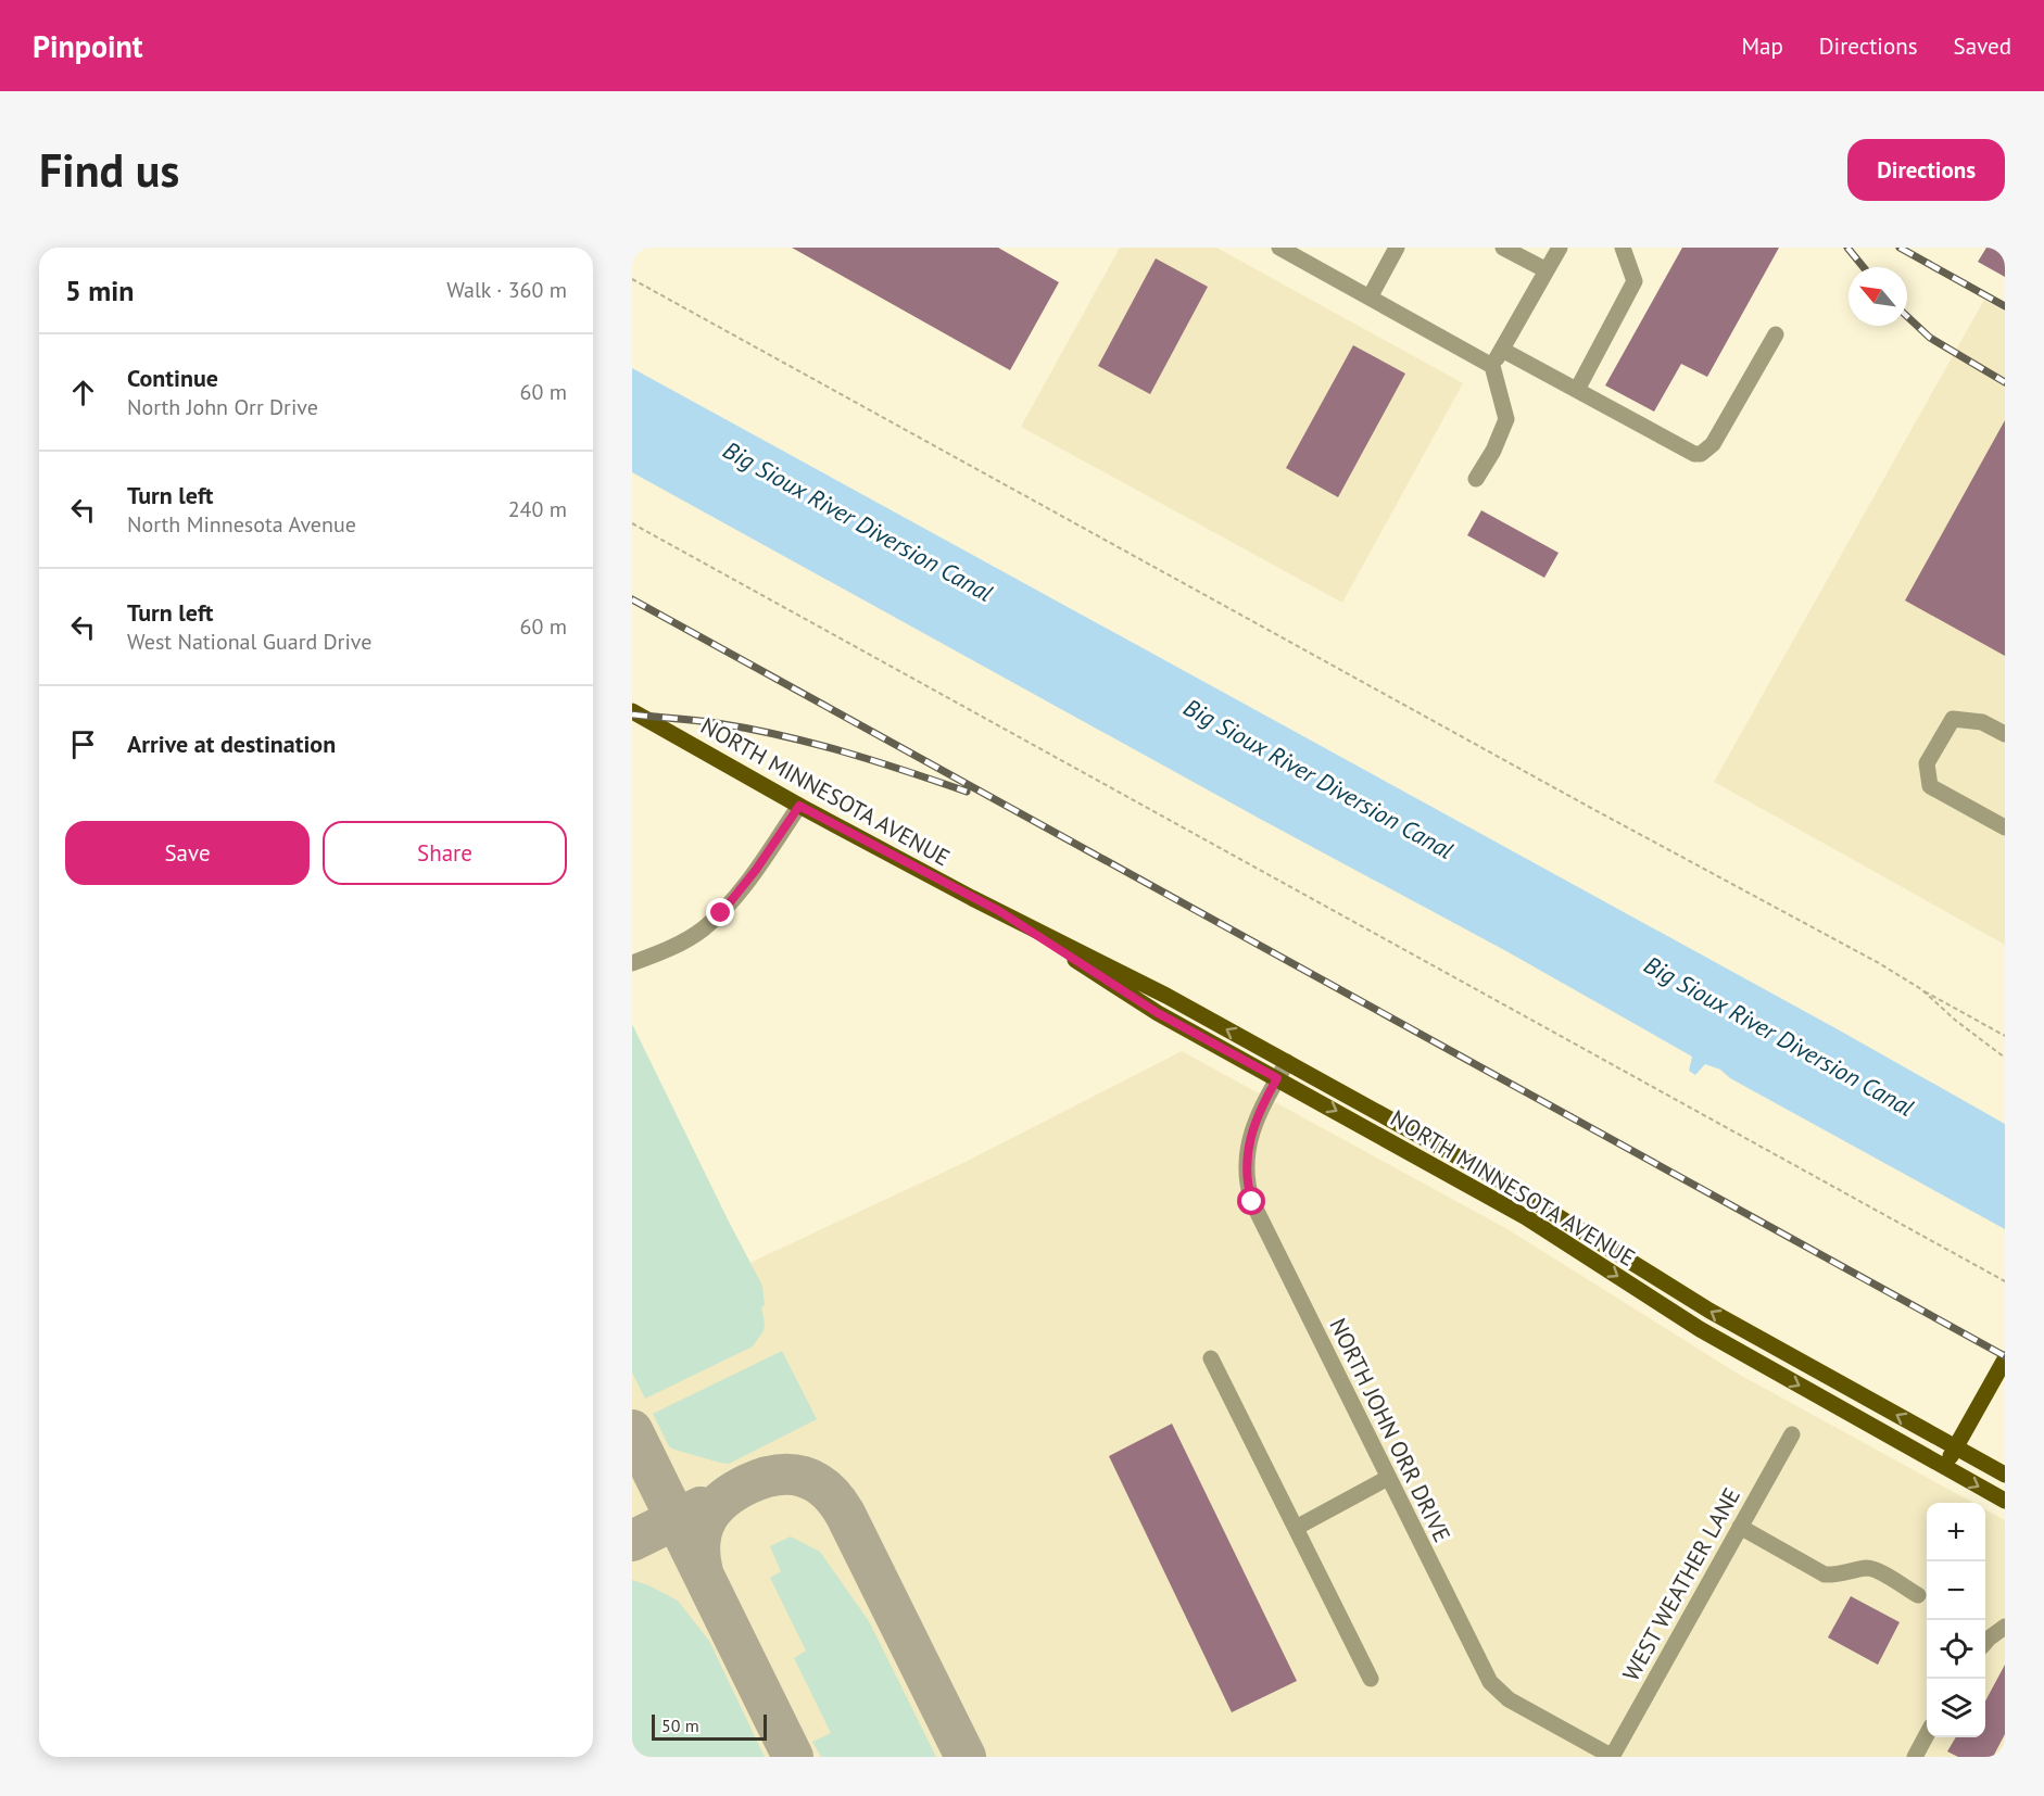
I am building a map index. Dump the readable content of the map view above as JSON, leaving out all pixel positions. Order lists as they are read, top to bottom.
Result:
{
  "streets": {
    "main road": ["NORTH MINNESOTA AVENUE"],
    "street": ["NORTH JOHN ORR DRIVE", "WEST WEATHER LANE"]
  },
  "crossings": [
    ["NORTH MINNESOTA AVENUE", "NORTH JOHN ORR DRIVE"],
    ["NORTH JOHN ORR DRIVE", "WEST WEATHER LANE"]
  ],
  "water": ["Big Sioux River Diversion Canal"],
  "scale_bar": "50 m",
  "north": "top left",
  "page": {
    "header": "Pinpoint",
    "nav": ["Map", "Directions", "Saved"],
    "buttons": [
      "Directions",
      ["Save", "Share"]
    ],
    "title": "Find us",
    "heading": ["5 min", "Walk · 360 m"],
    "list": [
      ["Continue", "North John Orr Drive", "60 m"],
      ["Turn left", "North Minnesota Avenue", "240 m"],
      ["Turn left", "West National Guard Drive", "60 m"],
      "Arrive at destination"
    ],
    "map_buttons": ["+", "−"],
    "scale": "50 m"
  }
}
